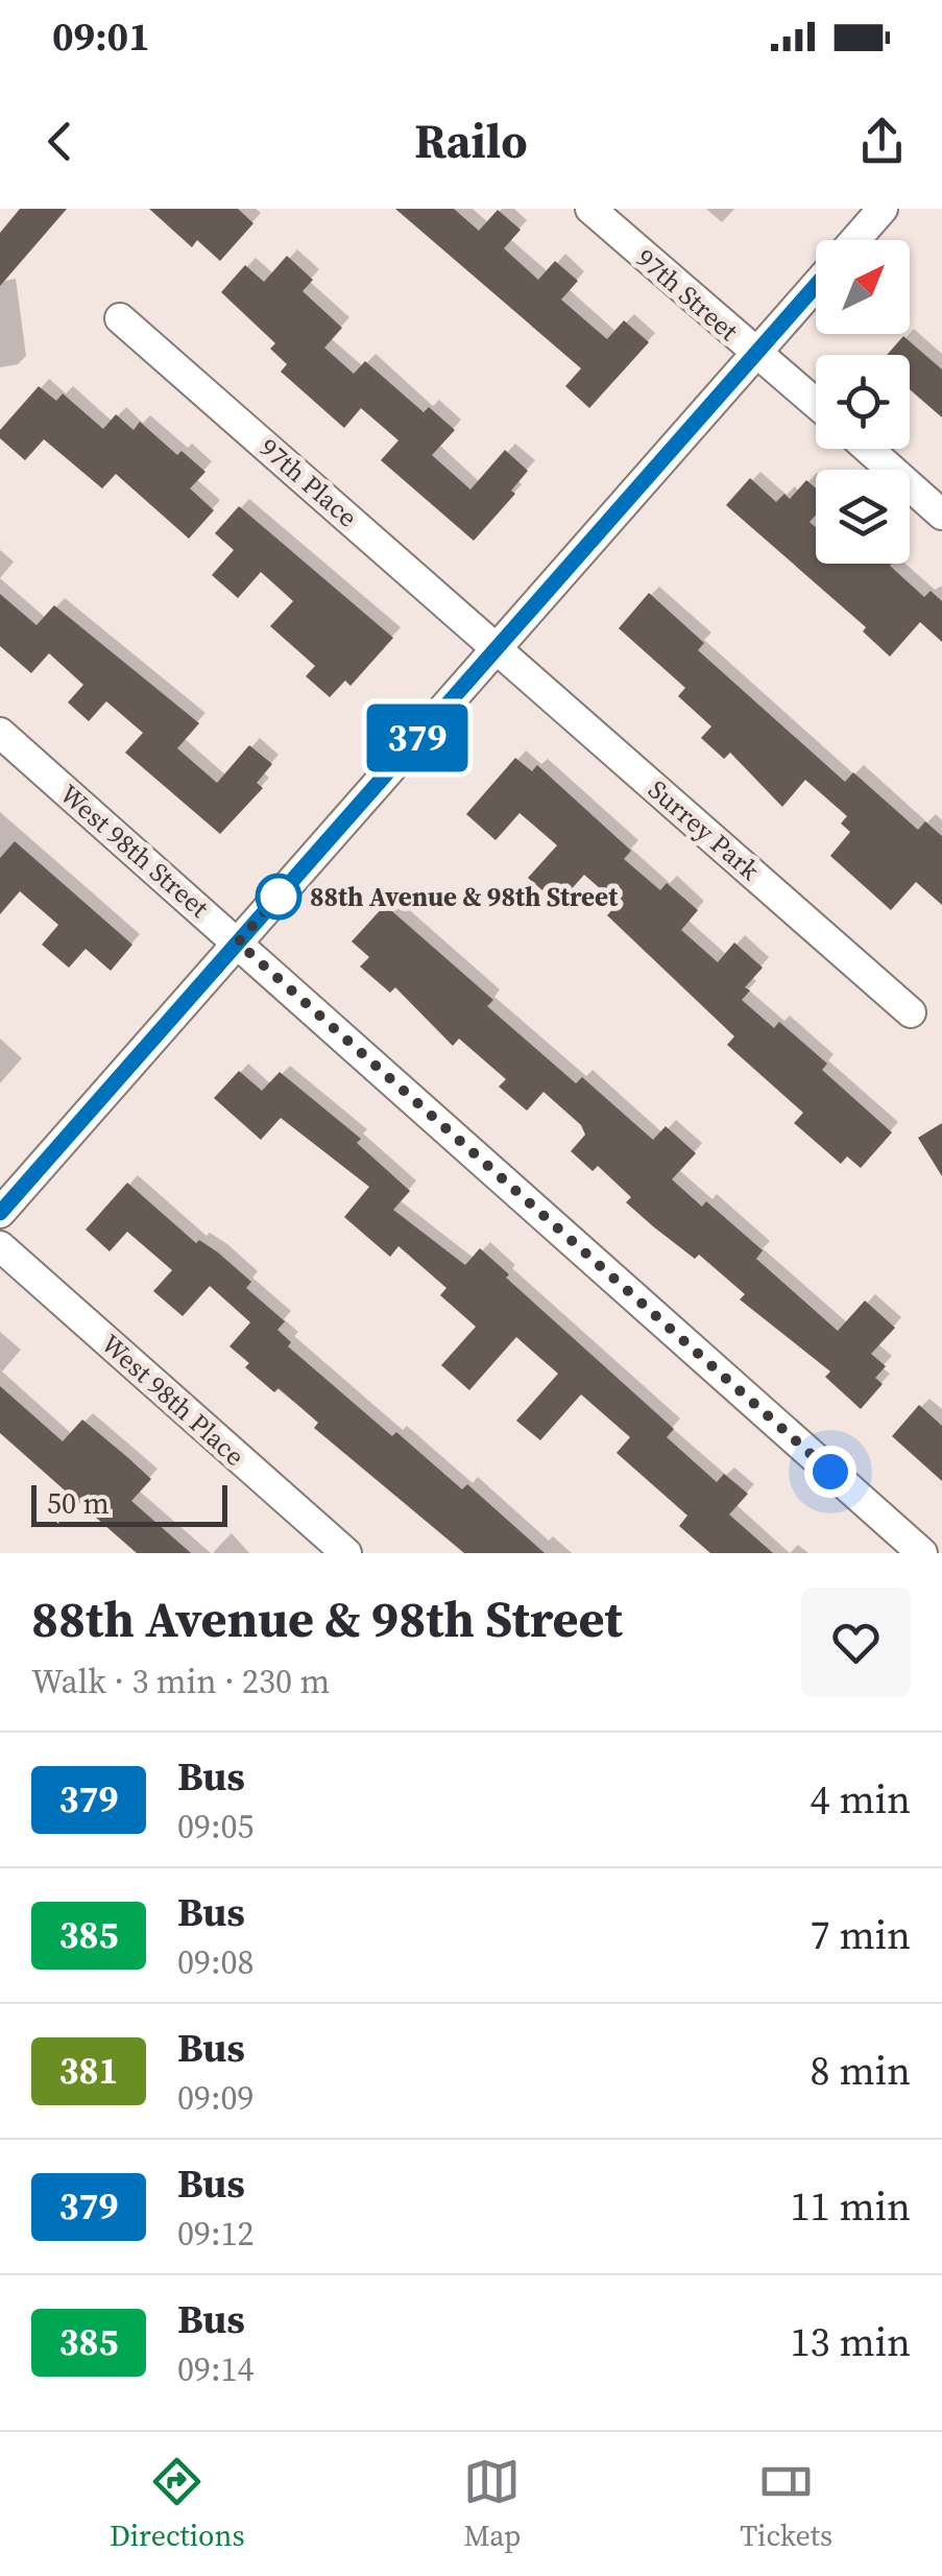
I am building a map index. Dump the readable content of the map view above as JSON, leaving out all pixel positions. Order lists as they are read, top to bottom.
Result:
{
  "streets": {
    "street": [
      "97th Street",
      "97th Place",
      "Surrey Park",
      "West 98th Street",
      "West 98th Place"
    ]
  },
  "crossings": [
    ["97th Place", "Surrey Park"]
  ],
  "places": ["88th Avenue & 98th Street"],
  "lines": ["bus line 379"],
  "scale_bar": "50 m",
  "north": "top right",
  "page": {
    "status": "09:01",
    "header": "Railo",
    "on_map": "379",
    "scale": "50 m",
    "heading": ["88th Avenue & 98th Street", "Walk · 3 min · 230 m"],
    "list": [
      {
        "mark": "379",
        "name": "Bus",
        "note": "09:05",
        "value": "4 min"
      },
      {
        "mark": "385",
        "name": "Bus",
        "note": "09:08",
        "value": "7 min"
      },
      {
        "mark": "381",
        "name": "Bus",
        "note": "09:09",
        "value": "8 min"
      },
      {
        "mark": "379",
        "name": "Bus",
        "note": "09:12",
        "value": "11 min"
      },
      {
        "mark": "385",
        "name": "Bus",
        "note": "09:14",
        "value": "13 min"
      }
    ],
    "tabs": ["Directions", "Map", "Tickets"]
  }
}
